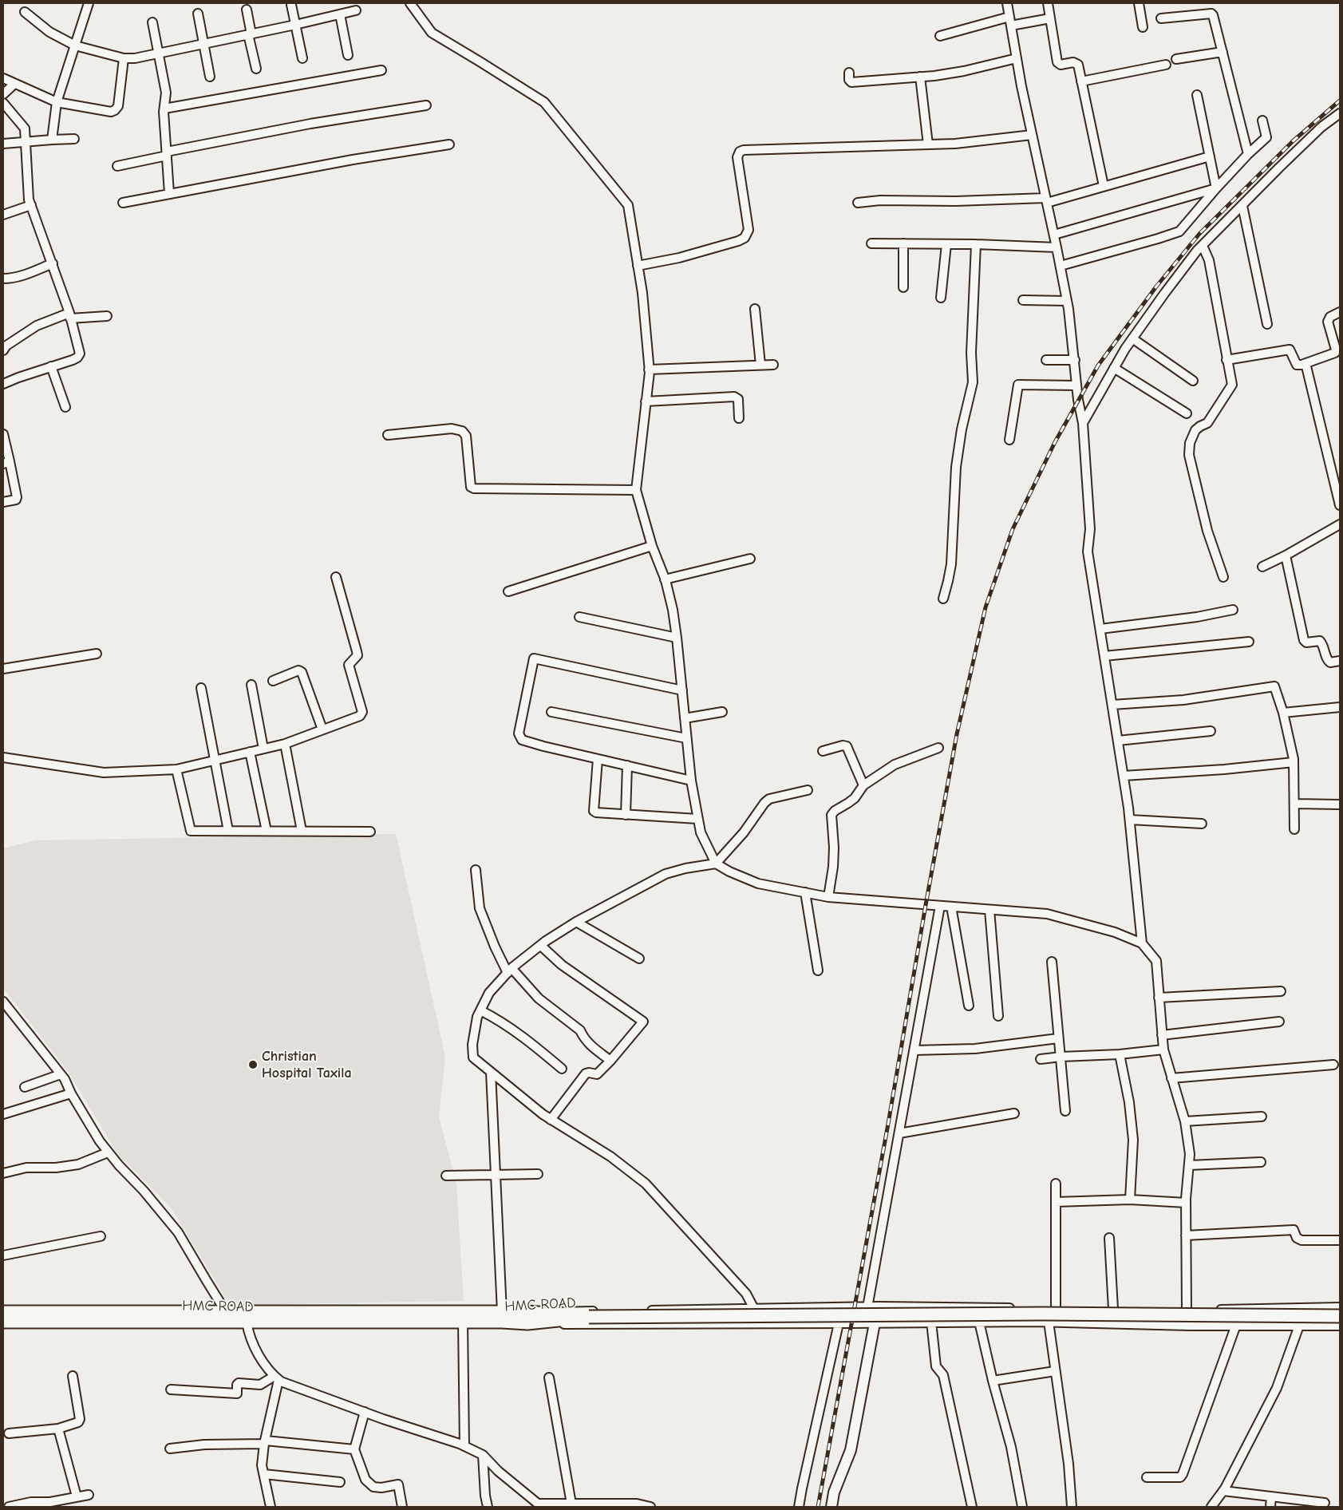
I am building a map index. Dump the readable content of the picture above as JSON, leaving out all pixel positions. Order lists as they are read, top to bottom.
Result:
{
  "streets": {
    "main road": ["HMC ROAD"]
  },
  "places": ["Christian Hospital Taxila"]
}
